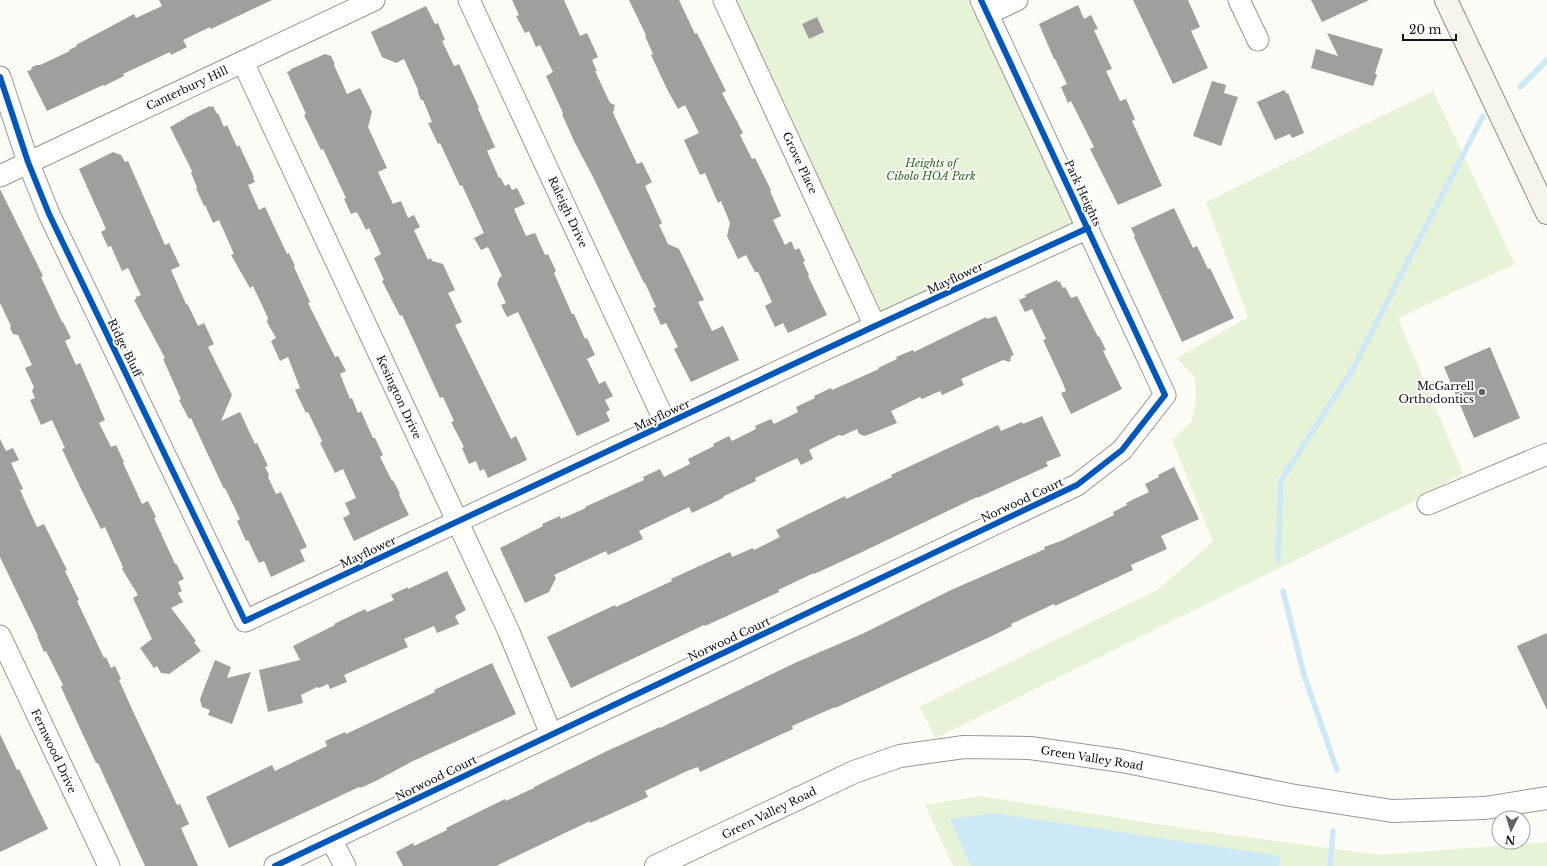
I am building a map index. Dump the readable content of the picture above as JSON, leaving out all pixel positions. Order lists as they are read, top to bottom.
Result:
{
  "streets": {
    "street": [
      "Canterbury Hill",
      "Grove Place",
      "Park Heights",
      "Raleigh Drive",
      "Mayflower",
      "Ridge Bluff",
      "Kesington Drive",
      "Norwood Court",
      "Fernwood Drive",
      "Green Valley Road"
    ]
  },
  "crossings": [
    ["Canterbury Hill", "Ridge Bluff"],
    ["Canterbury Hill", "Kesington Drive"],
    ["Grove Place", "Mayflower"],
    ["Park Heights", "Mayflower"],
    ["Park Heights", "Norwood Court"],
    ["Raleigh Drive", "Mayflower"],
    ["Mayflower", "Ridge Bluff"],
    ["Mayflower", "Kesington Drive"],
    ["Kesington Drive", "Norwood Court"]
  ],
  "parks": ["Heights of Cibolo HOA Park"],
  "places": ["McGarrell Orthodontics"],
  "scale_bar": "20 m",
  "north": "bottom"
}
